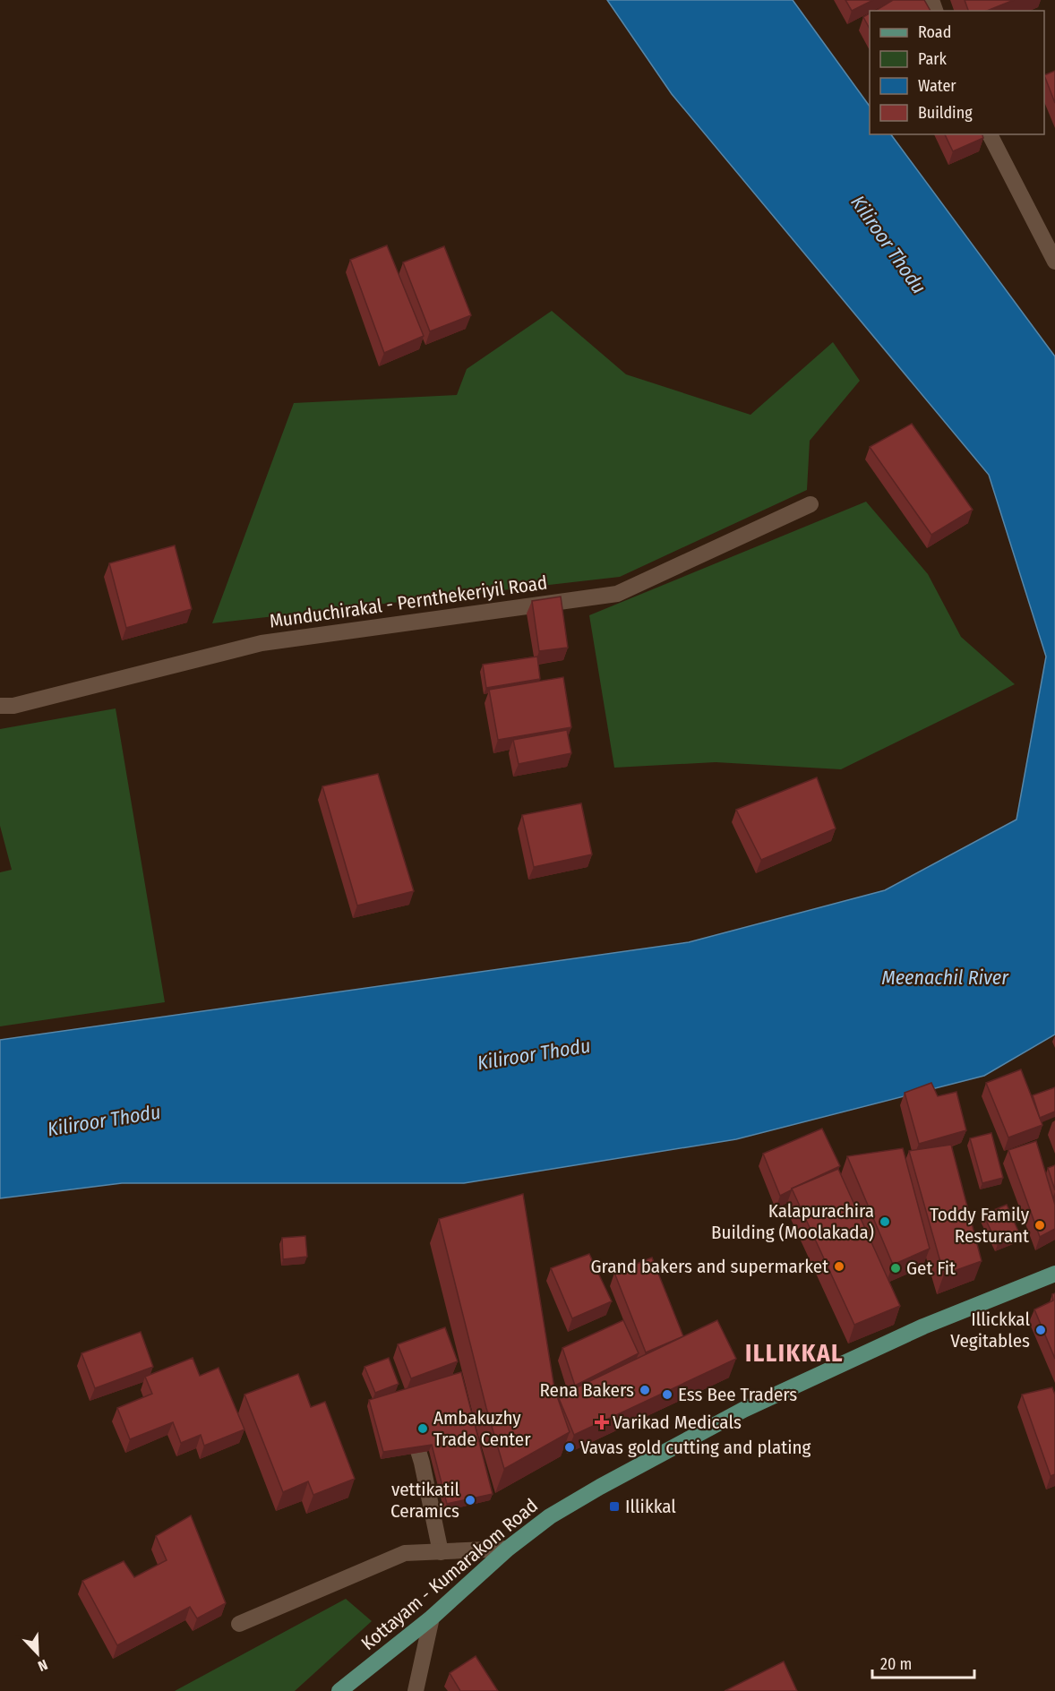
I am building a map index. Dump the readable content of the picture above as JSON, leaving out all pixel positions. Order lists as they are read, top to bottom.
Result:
{
  "streets": {
    "main road": ["Kottayam - Kumarakom Road"],
    "street": ["Munduchirakal - Pernthekeriyil Road"]
  },
  "districts": ["ILLIKKAL"],
  "water": ["Kiliroor Thodu", "Meenachil River"],
  "places": {
    "other": [
      "Kalapurachira Building (Moolakada)",
      "Toddy Family Resturant",
      "Grand bakers and supermarket",
      "Get Fit",
      "Illickkal Vegitables",
      "Rena Bakers",
      "Ess Bee Traders",
      "Ambakuzhy Trade Center",
      "Vavas gold cutting and plating",
      "vettikatil Ceramics"
    ],
    "health": ["Varikad Medicals"],
    "transit": ["Illikkal"]
  },
  "legend": [
    "Road",
    "Park",
    "Water",
    "Building"
  ],
  "scale_bar": "20 m",
  "north": "bottom right"
}
